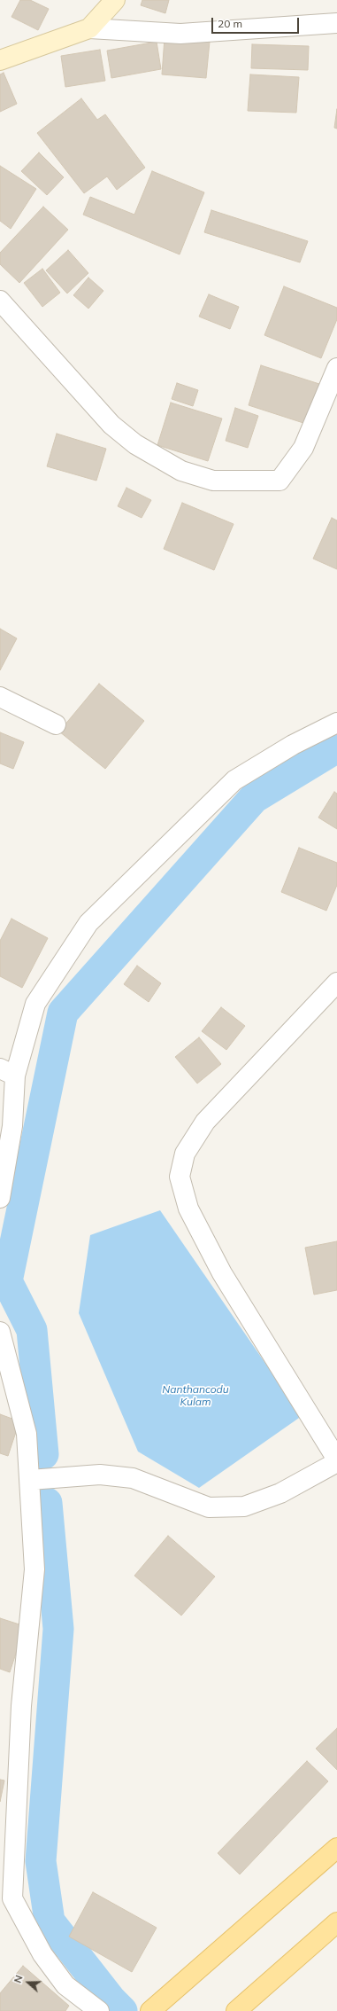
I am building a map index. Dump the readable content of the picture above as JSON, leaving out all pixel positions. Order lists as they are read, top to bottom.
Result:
{
  "water": ["Nanthancodu Kulam"],
  "scale_bar": "20 m",
  "north": "left"
}
